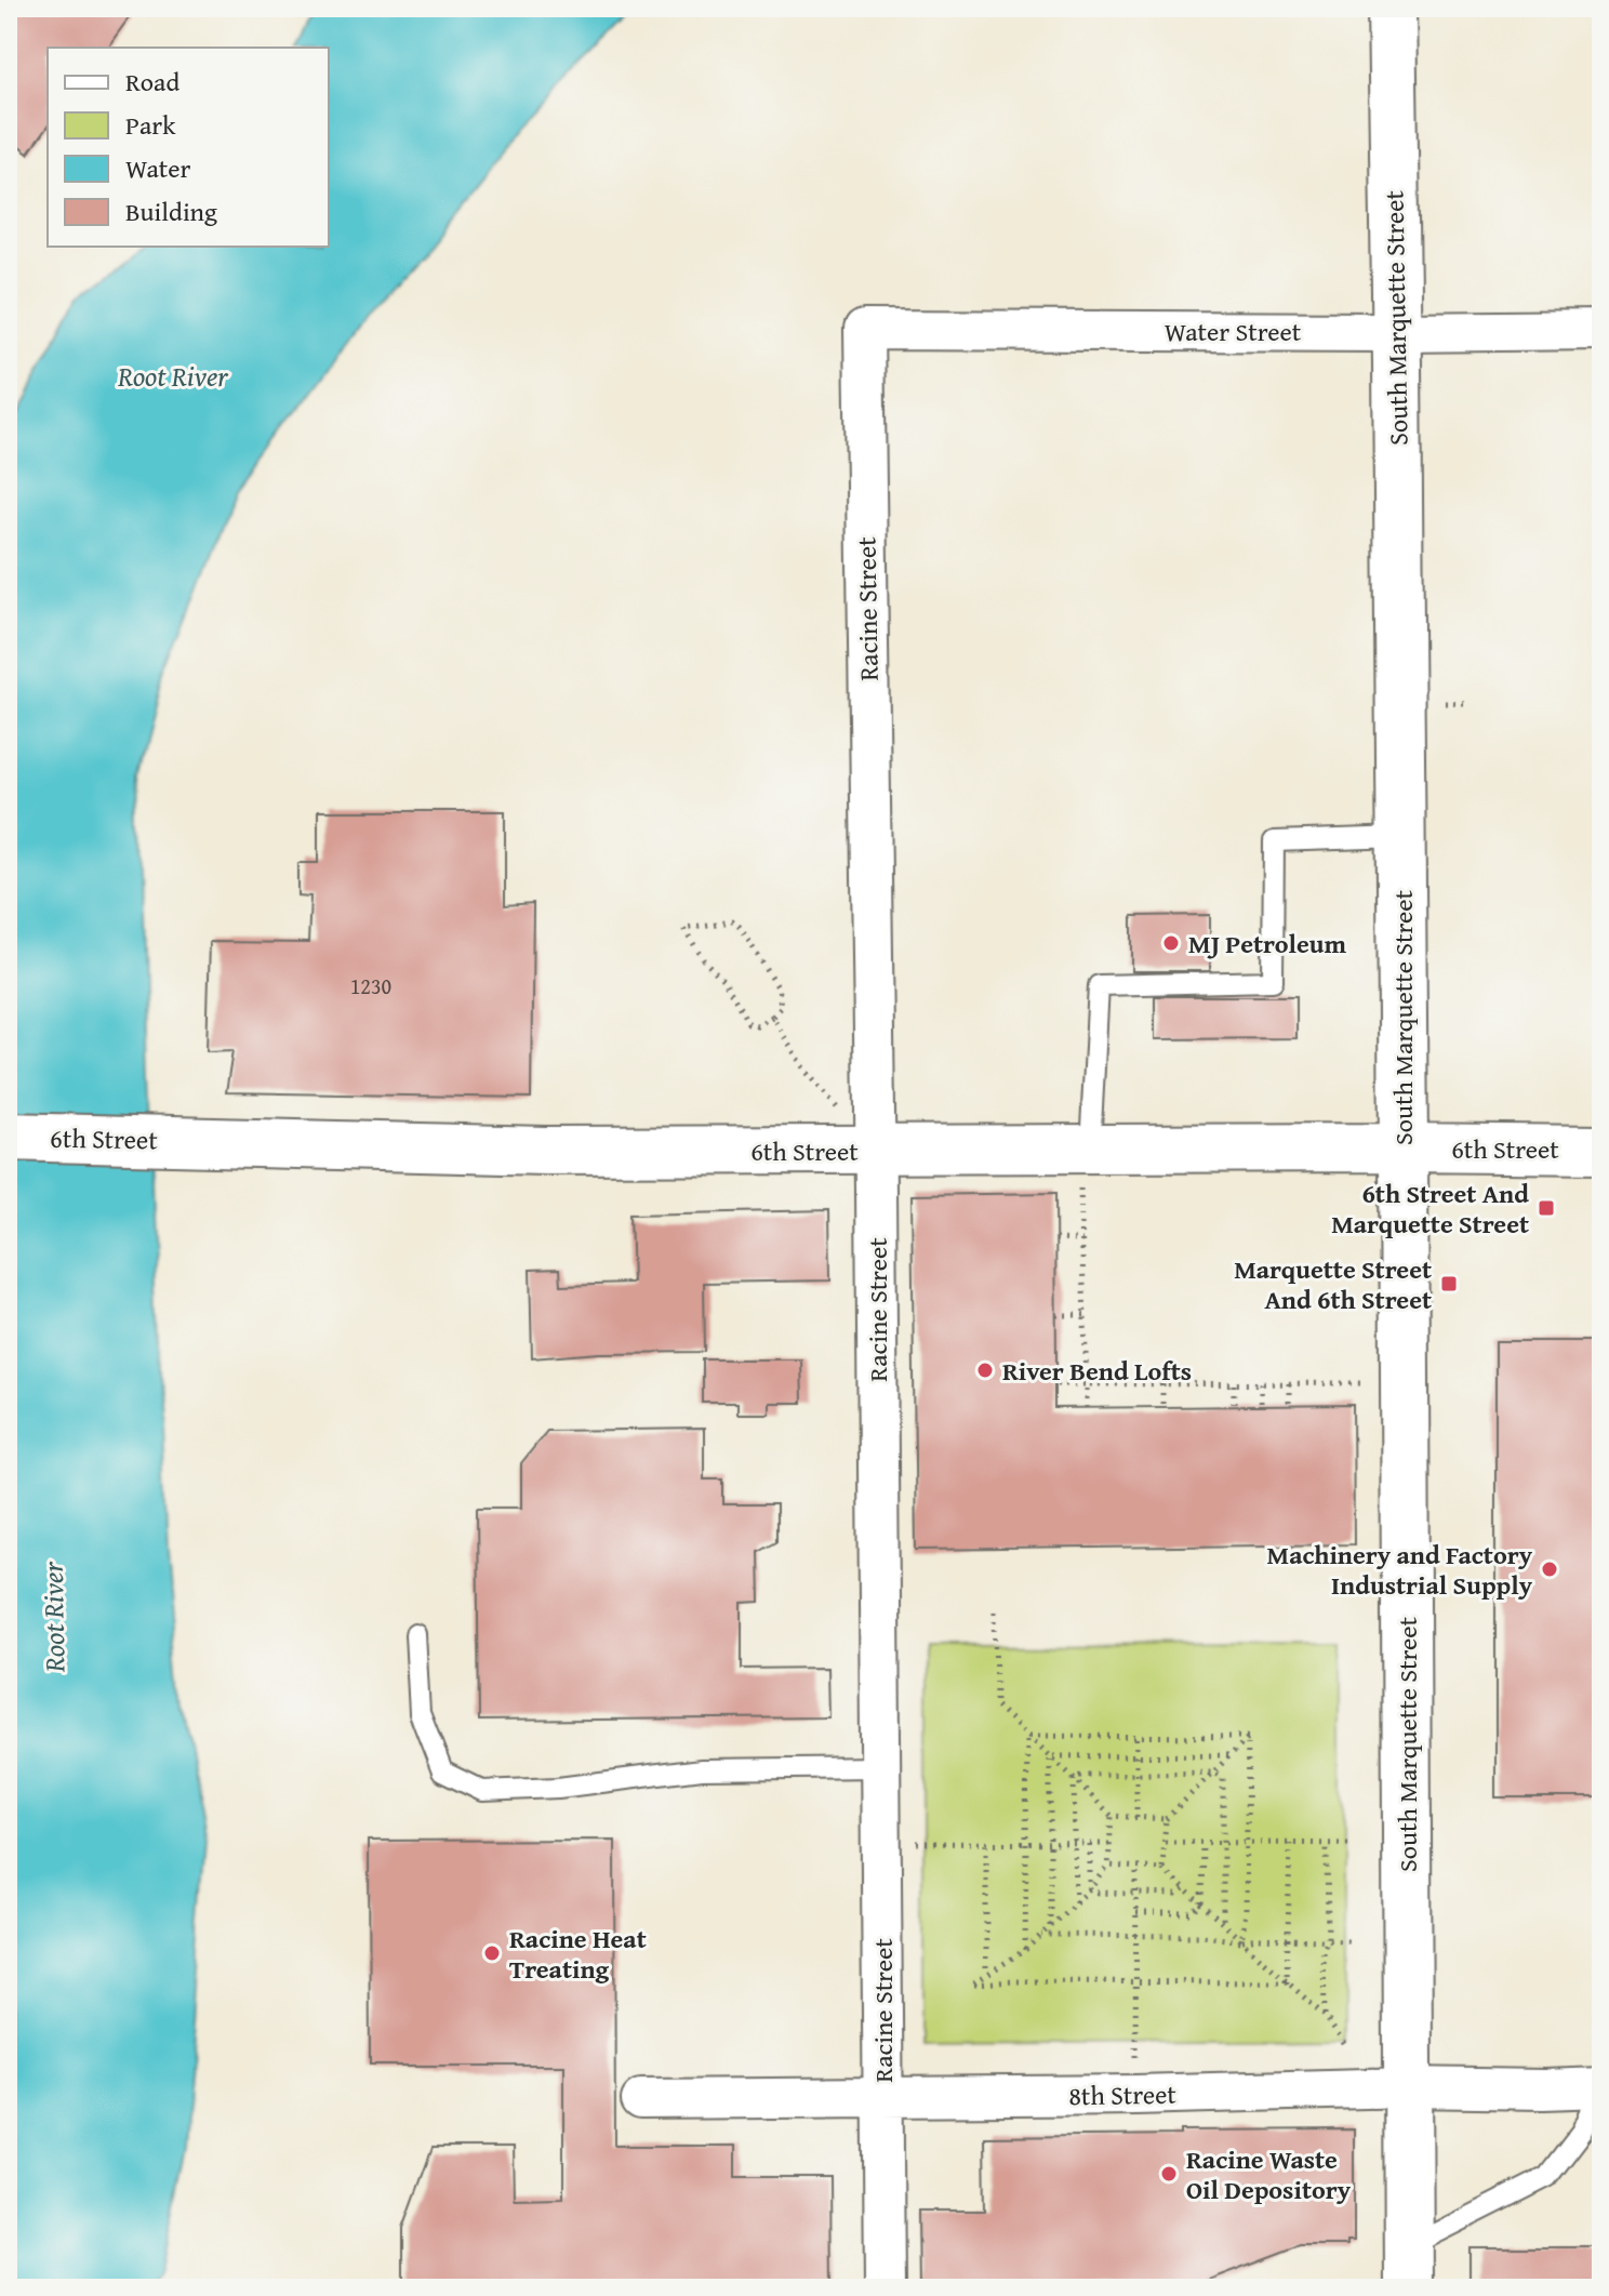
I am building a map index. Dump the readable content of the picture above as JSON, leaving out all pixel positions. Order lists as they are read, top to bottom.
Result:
{
  "streets": {
    "street": [
      "South Marquette Street",
      "Water Street",
      "Racine Street",
      "6th Street",
      "8th Street"
    ]
  },
  "crossings": [
    ["South Marquette Street", "Water Street"],
    ["South Marquette Street", "6th Street"],
    ["South Marquette Street", "8th Street"],
    ["Water Street", "Racine Street"],
    ["Racine Street", "6th Street"],
    ["Racine Street", "8th Street"]
  ],
  "water": ["Root River"],
  "places": {
    "other": [
      "MJ Petroleum",
      "River Bend Lofts",
      "Machinery and Factory Industrial Supply",
      "Racine Heat Treating",
      "Racine Waste Oil Depository"
    ],
    "transit": ["6th Street And Marquette Street", "Marquette Street And 6th Street"]
  },
  "house_numbers": ["1230"],
  "legend": [
    "Road",
    "Park",
    "Water",
    "Building"
  ]
}
